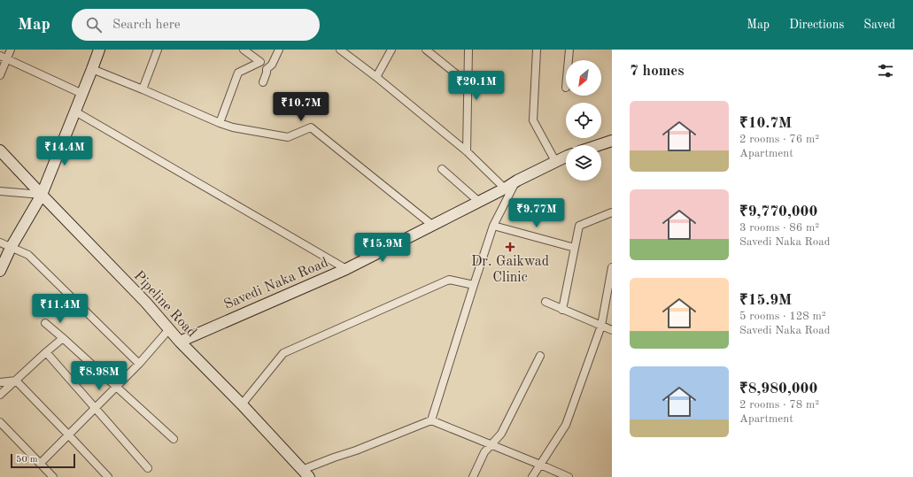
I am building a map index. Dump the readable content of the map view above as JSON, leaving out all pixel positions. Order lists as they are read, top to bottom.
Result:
{
  "streets": {
    "street": ["Savedi Naka Road", "Pipeline Road"]
  },
  "crossings": [
    ["Savedi Naka Road", "Pipeline Road"]
  ],
  "places": {
    "health": ["Dr. Gaikwad Clinic"]
  },
  "scale_bar": "50 m",
  "north": "bottom left",
  "page": {
    "header": "Map",
    "search": "Search here",
    "nav": ["Map", "Directions", "Saved"],
    "heading": "7 homes",
    "price": [
      "₹20.1M",
      "₹10.7M",
      "₹14.4M",
      "₹9.77M",
      "₹15.9M",
      "₹11.4M",
      "₹8.98M"
    ],
    "list": [
      {
        "name": "₹10.7M",
        "note": "2 rooms · 76 m² · Apartment"
      },
      {
        "name": "₹9,770,000",
        "note": "3 rooms · 86 m² · Savedi Naka Road"
      },
      {
        "name": "₹15.9M",
        "note": "5 rooms · 128 m² · Savedi Naka Road"
      },
      {
        "name": "₹8,980,000",
        "note": "2 rooms · 78 m² · Apartment"
      }
    ],
    "scale": "50 m"
  }
}
